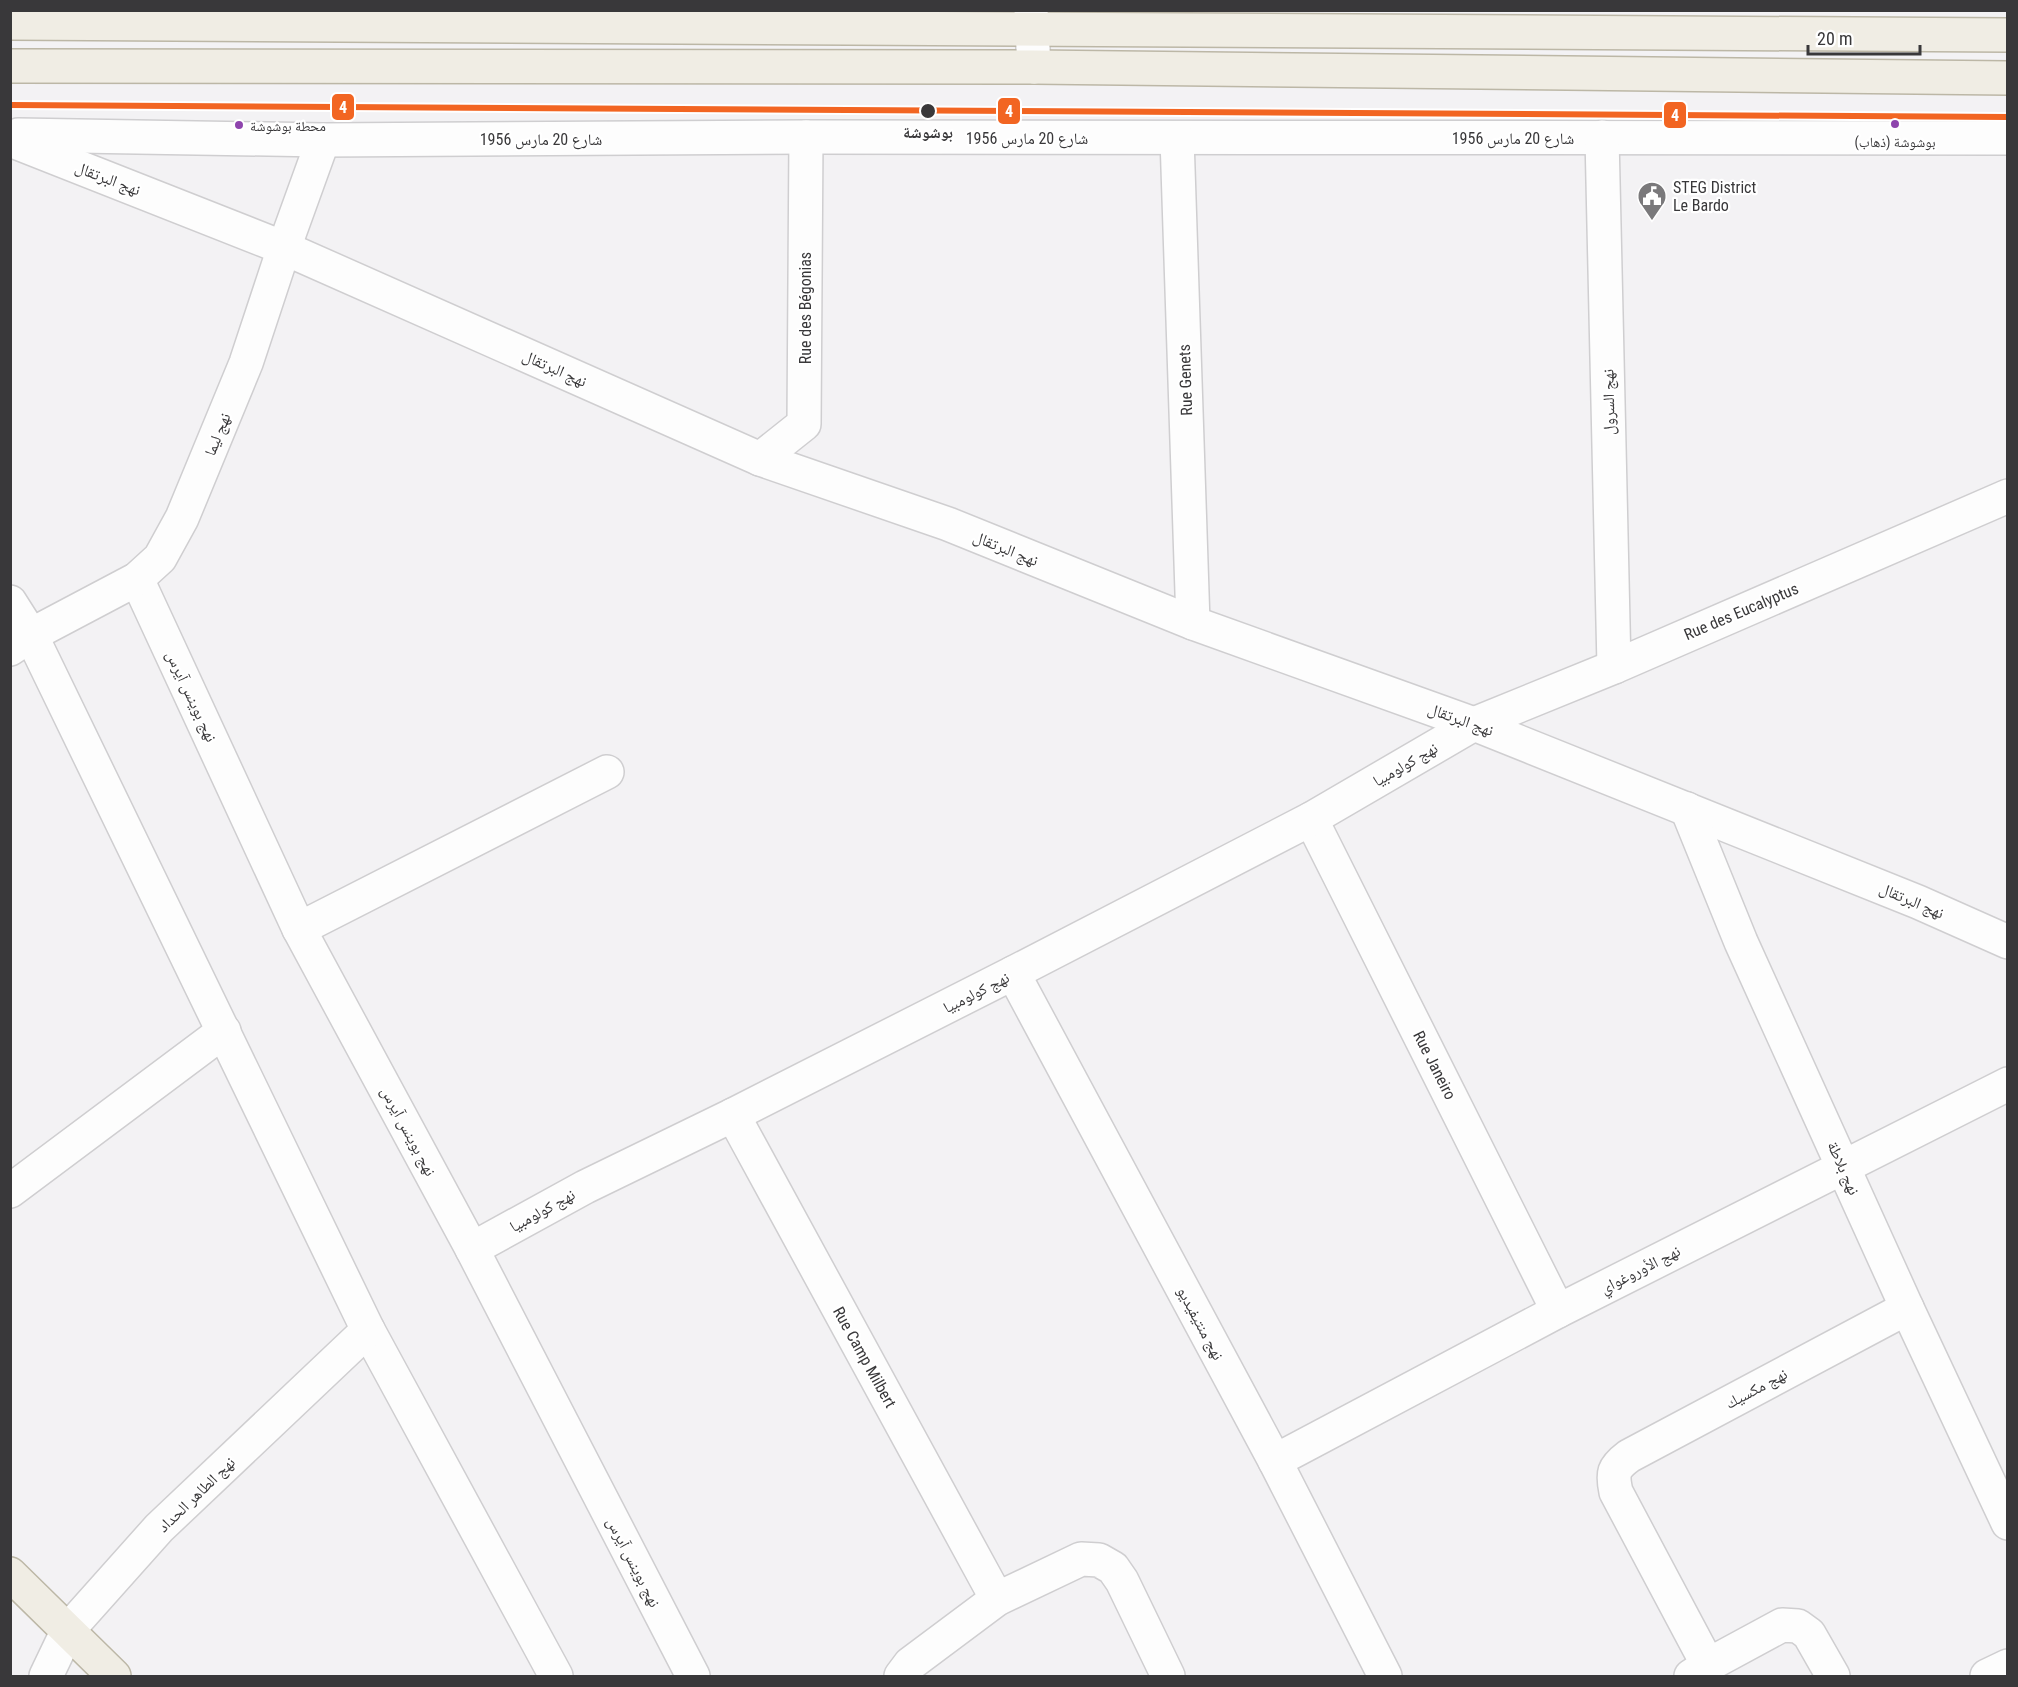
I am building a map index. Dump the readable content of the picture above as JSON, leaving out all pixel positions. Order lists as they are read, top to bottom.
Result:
{
  "streets": {
    "street": [
      "شارع 20 مارس 1956",
      "نهج البرتقال",
      "Rue des Bégonias",
      "Rue Genets",
      "نهج السرول",
      "نهج ليما",
      "Rue des Eucalyptus",
      "نهج بوينس آيرس",
      "نهج كولومبيا",
      "Rue Janeiro",
      "نهج بلاطة",
      "نهج الأوروغواي",
      "نهج منتيفيديو",
      "Rue Camp Milbert",
      "نهج مكسيك",
      "نهج الطاهر الحداد"
    ]
  },
  "crossings": [
    ["شارع 20 مارس 1956", "Rue des Bégonias"],
    ["شارع 20 مارس 1956", "Rue Genets"],
    ["شارع 20 مارس 1956", "نهج السرول"],
    ["شارع 20 مارس 1956", "نهج ليما"],
    ["نهج البرتقال", "Rue des Bégonias"],
    ["نهج البرتقال", "Rue Genets"],
    ["نهج البرتقال", "نهج ليما"],
    ["نهج البرتقال", "Rue des Eucalyptus"],
    ["نهج البرتقال", "نهج كولومبيا"],
    ["نهج البرتقال", "نهج بلاطة"],
    ["نهج السرول", "Rue des Eucalyptus"],
    ["نهج ليما", "نهج بوينس آيرس"],
    ["Rue des Eucalyptus", "نهج كولومبيا"],
    ["نهج بوينس آيرس", "نهج كولومبيا"],
    ["نهج كولومبيا", "Rue Janeiro"],
    ["نهج كولومبيا", "نهج منتيفيديو"],
    ["نهج كولومبيا", "Rue Camp Milbert"],
    ["Rue Janeiro", "نهج الأوروغواي"],
    ["نهج بلاطة", "نهج الأوروغواي"],
    ["نهج بلاطة", "نهج مكسيك"],
    ["نهج الأوروغواي", "نهج منتيفيديو"]
  ],
  "places": {
    "other": ["بوشوشة", "بوشوشة (ذهاب)", "محطة بوشوشة"],
    "public building": ["STEG District Le Bardo"]
  },
  "lines": ["transit line 4"],
  "scale_bar": "20 m"
}
